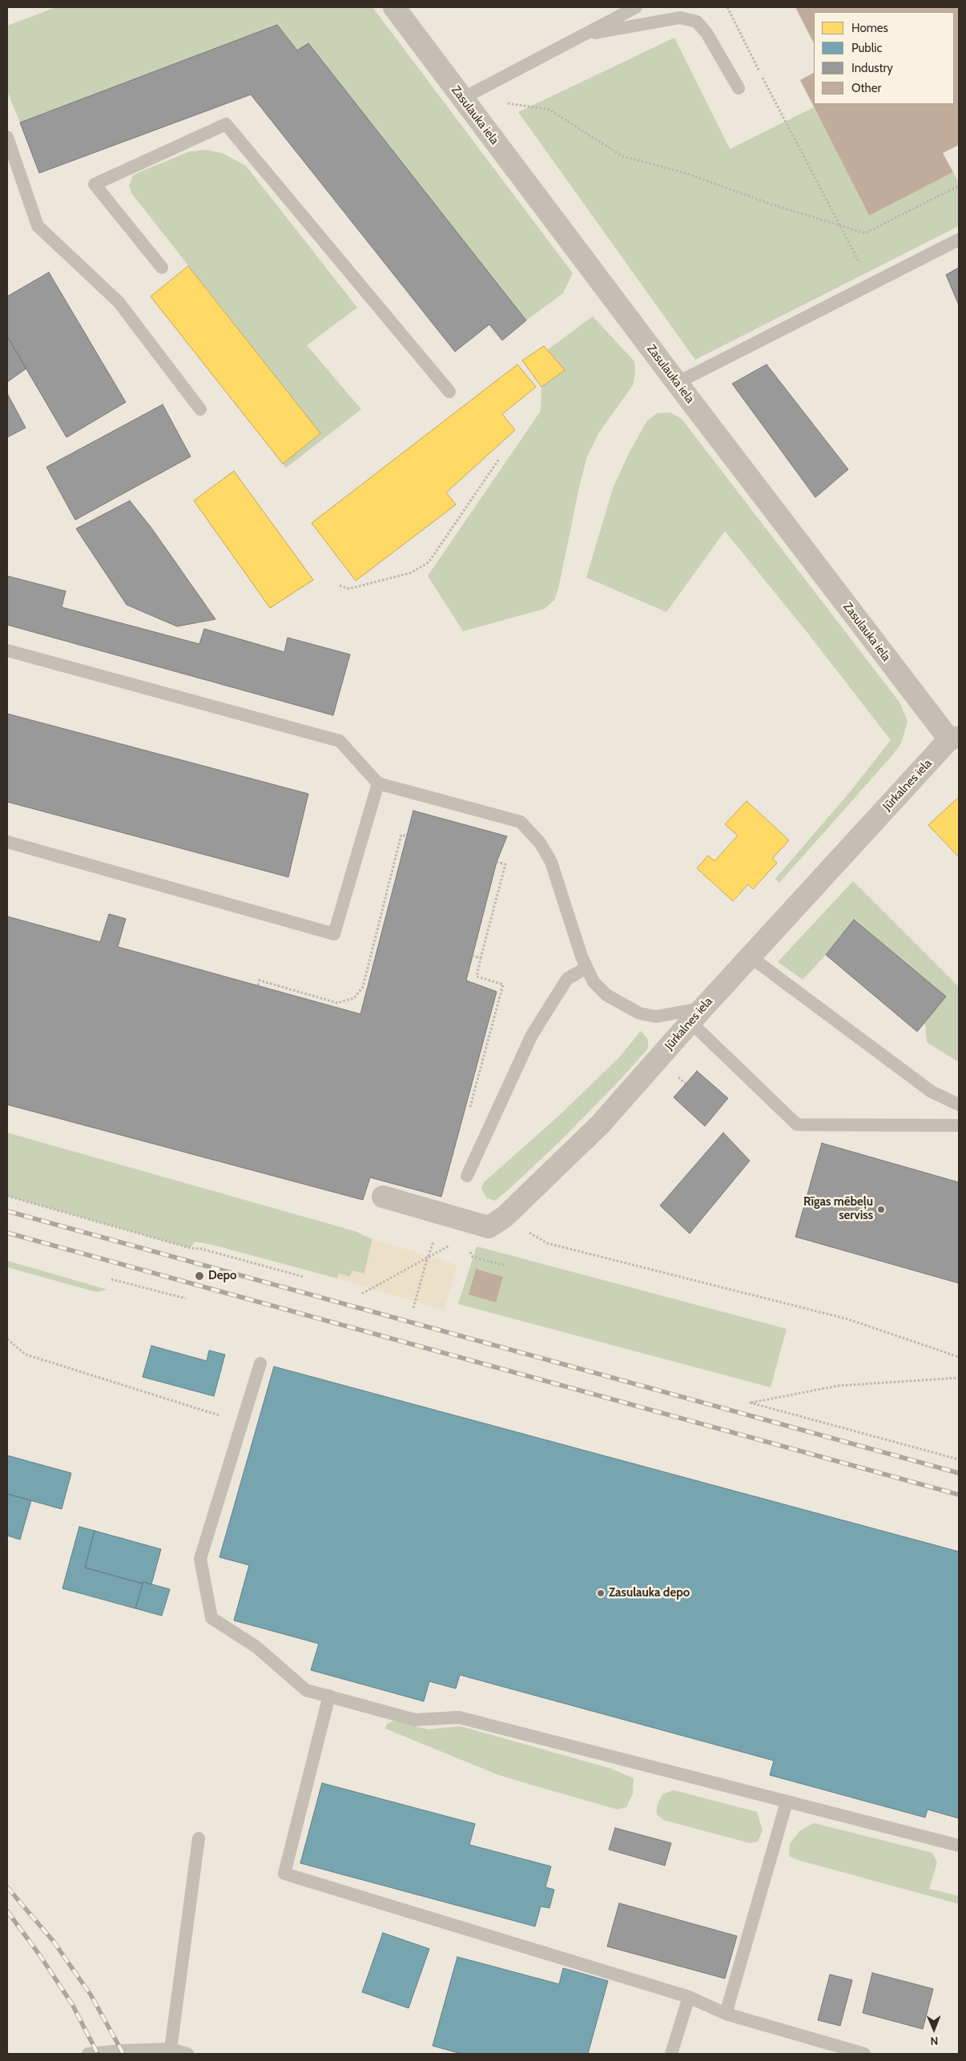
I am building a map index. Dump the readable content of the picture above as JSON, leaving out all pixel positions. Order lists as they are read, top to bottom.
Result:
{
  "streets": {
    "street": ["Zasulauka iela", "Jūrkalnes iela"]
  },
  "crossings": [
    ["Zasulauka iela", "Jūrkalnes iela"]
  ],
  "places": ["Rīgas mēbeļu serviss", "Depo", "Zasulauka depo"],
  "legend": [
    "Homes",
    "Public",
    "Industry",
    "Other"
  ],
  "north": "bottom"
}
